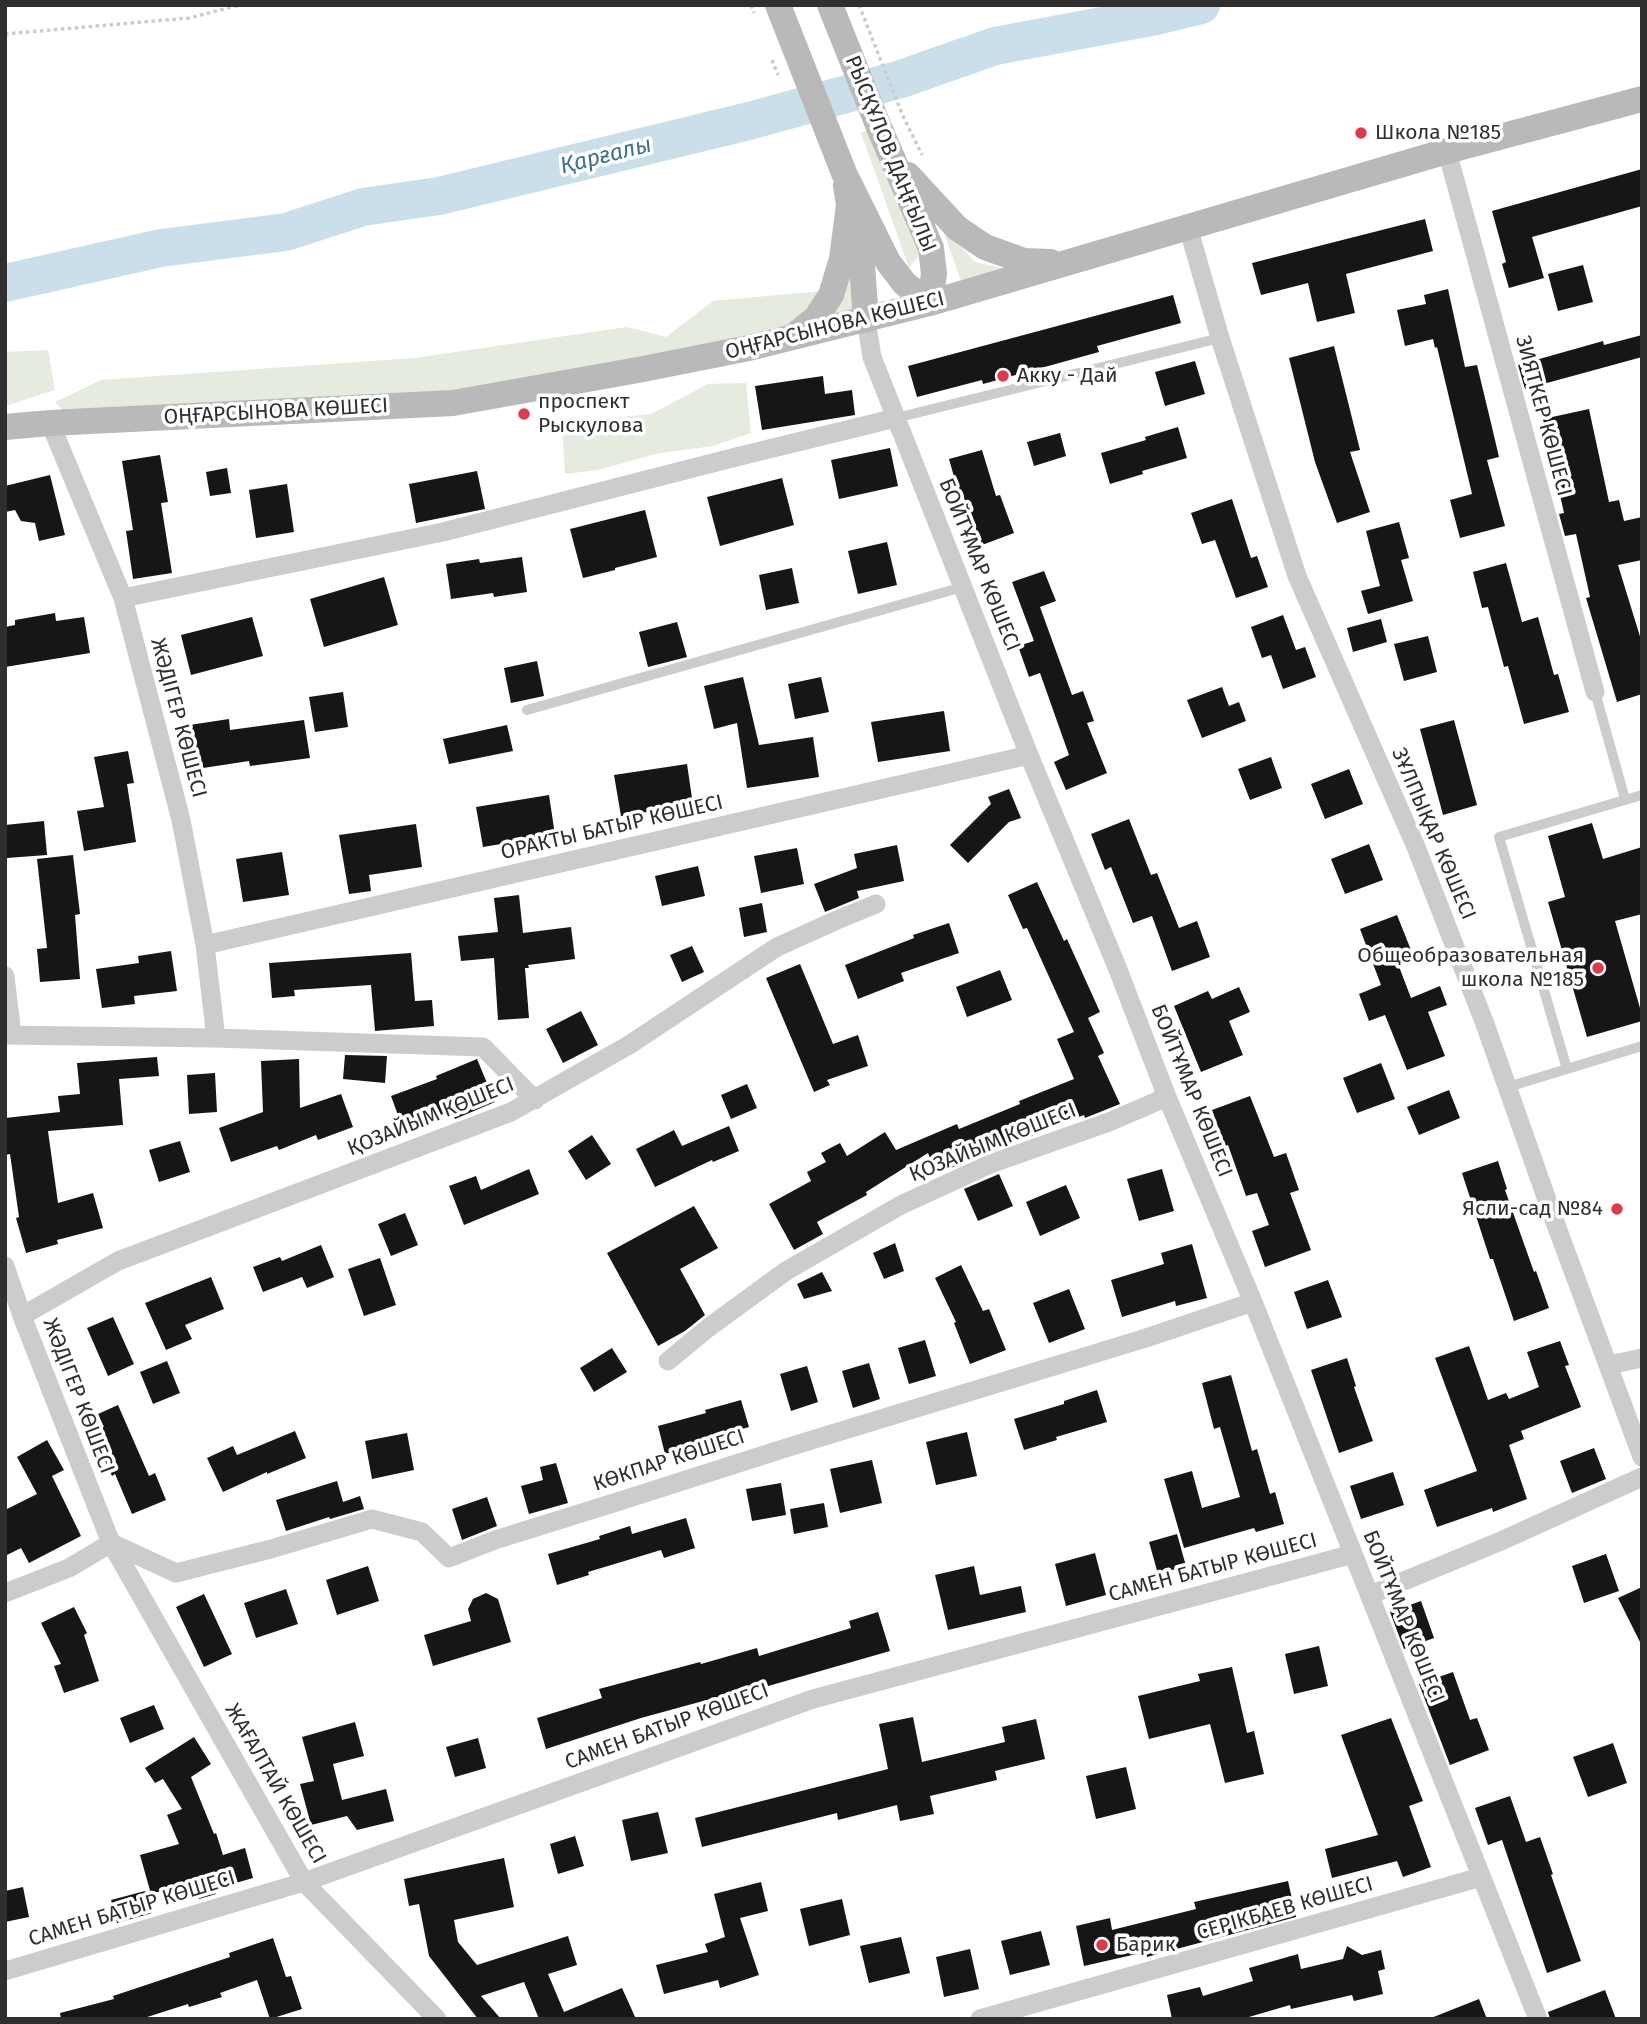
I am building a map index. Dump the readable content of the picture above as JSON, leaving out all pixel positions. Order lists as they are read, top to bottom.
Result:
{
  "streets": {
    "main road": ["РЫСҚҰЛОВ ДАҢҒЫЛЫ", "ОҢҒАРСЫНОВА КӨШЕСІ"],
    "street": [
      "ЗИЯТКЕР КӨШЕСІ",
      "БОЙТҰМАР КӨШЕСІ",
      "ЖӘДІГЕР КӨШЕСІ",
      "ОРАКТЫ БАТЫР КӨШЕСІ",
      "ЗҰЛПЫҚАР КӨШЕСІ",
      "ҚОЗАЙЫМ КӨШЕСІ",
      "КӨКПАР КӨШЕСІ",
      "САМЕН БАТЫР КӨШЕСІ",
      "ЖАҒАЛТАЙ КӨШЕСІ",
      "СЕРІКБАЕВ КӨШЕСІ"
    ]
  },
  "crossings": [
    ["РЫСҚҰЛОВ ДАҢҒЫЛЫ", "ОҢҒАРСЫНОВА КӨШЕСІ"],
    ["ОҢҒАРСЫНОВА КӨШЕСІ", "ЗИЯТКЕР КӨШЕСІ"],
    ["ОҢҒАРСЫНОВА КӨШЕСІ", "БОЙТҰМАР КӨШЕСІ"],
    ["ОҢҒАРСЫНОВА КӨШЕСІ", "ЖӘДІГЕР КӨШЕСІ"],
    ["ОҢҒАРСЫНОВА КӨШЕСІ", "ЗҰЛПЫҚАР КӨШЕСІ"],
    ["БОЙТҰМАР КӨШЕСІ", "ОРАКТЫ БАТЫР КӨШЕСІ"],
    ["БОЙТҰМАР КӨШЕСІ", "ҚОЗАЙЫМ КӨШЕСІ"],
    ["БОЙТҰМАР КӨШЕСІ", "КӨКПАР КӨШЕСІ"],
    ["БОЙТҰМАР КӨШЕСІ", "САМЕН БАТЫР КӨШЕСІ"],
    ["БОЙТҰМАР КӨШЕСІ", "СЕРІКБАЕВ КӨШЕСІ"],
    ["ЖӘДІГЕР КӨШЕСІ", "ОРАКТЫ БАТЫР КӨШЕСІ"],
    ["ЖӘДІГЕР КӨШЕСІ", "ҚОЗАЙЫМ КӨШЕСІ"],
    ["ЖӘДІГЕР КӨШЕСІ", "КӨКПАР КӨШЕСІ"],
    ["ЖӘДІГЕР КӨШЕСІ", "ЖАҒАЛТАЙ КӨШЕСІ"],
    ["КӨКПАР КӨШЕСІ", "ЖАҒАЛТАЙ КӨШЕСІ"],
    ["САМЕН БАТЫР КӨШЕСІ", "ЖАҒАЛТАЙ КӨШЕСІ"]
  ],
  "water": ["Қарғалы"],
  "places": [
    "Школа №185",
    "Акку - Дай",
    "проспект Рыскулова",
    "Общеобразовательная школа №185",
    "Ясли-сад №84",
    "Барик"
  ]
}
